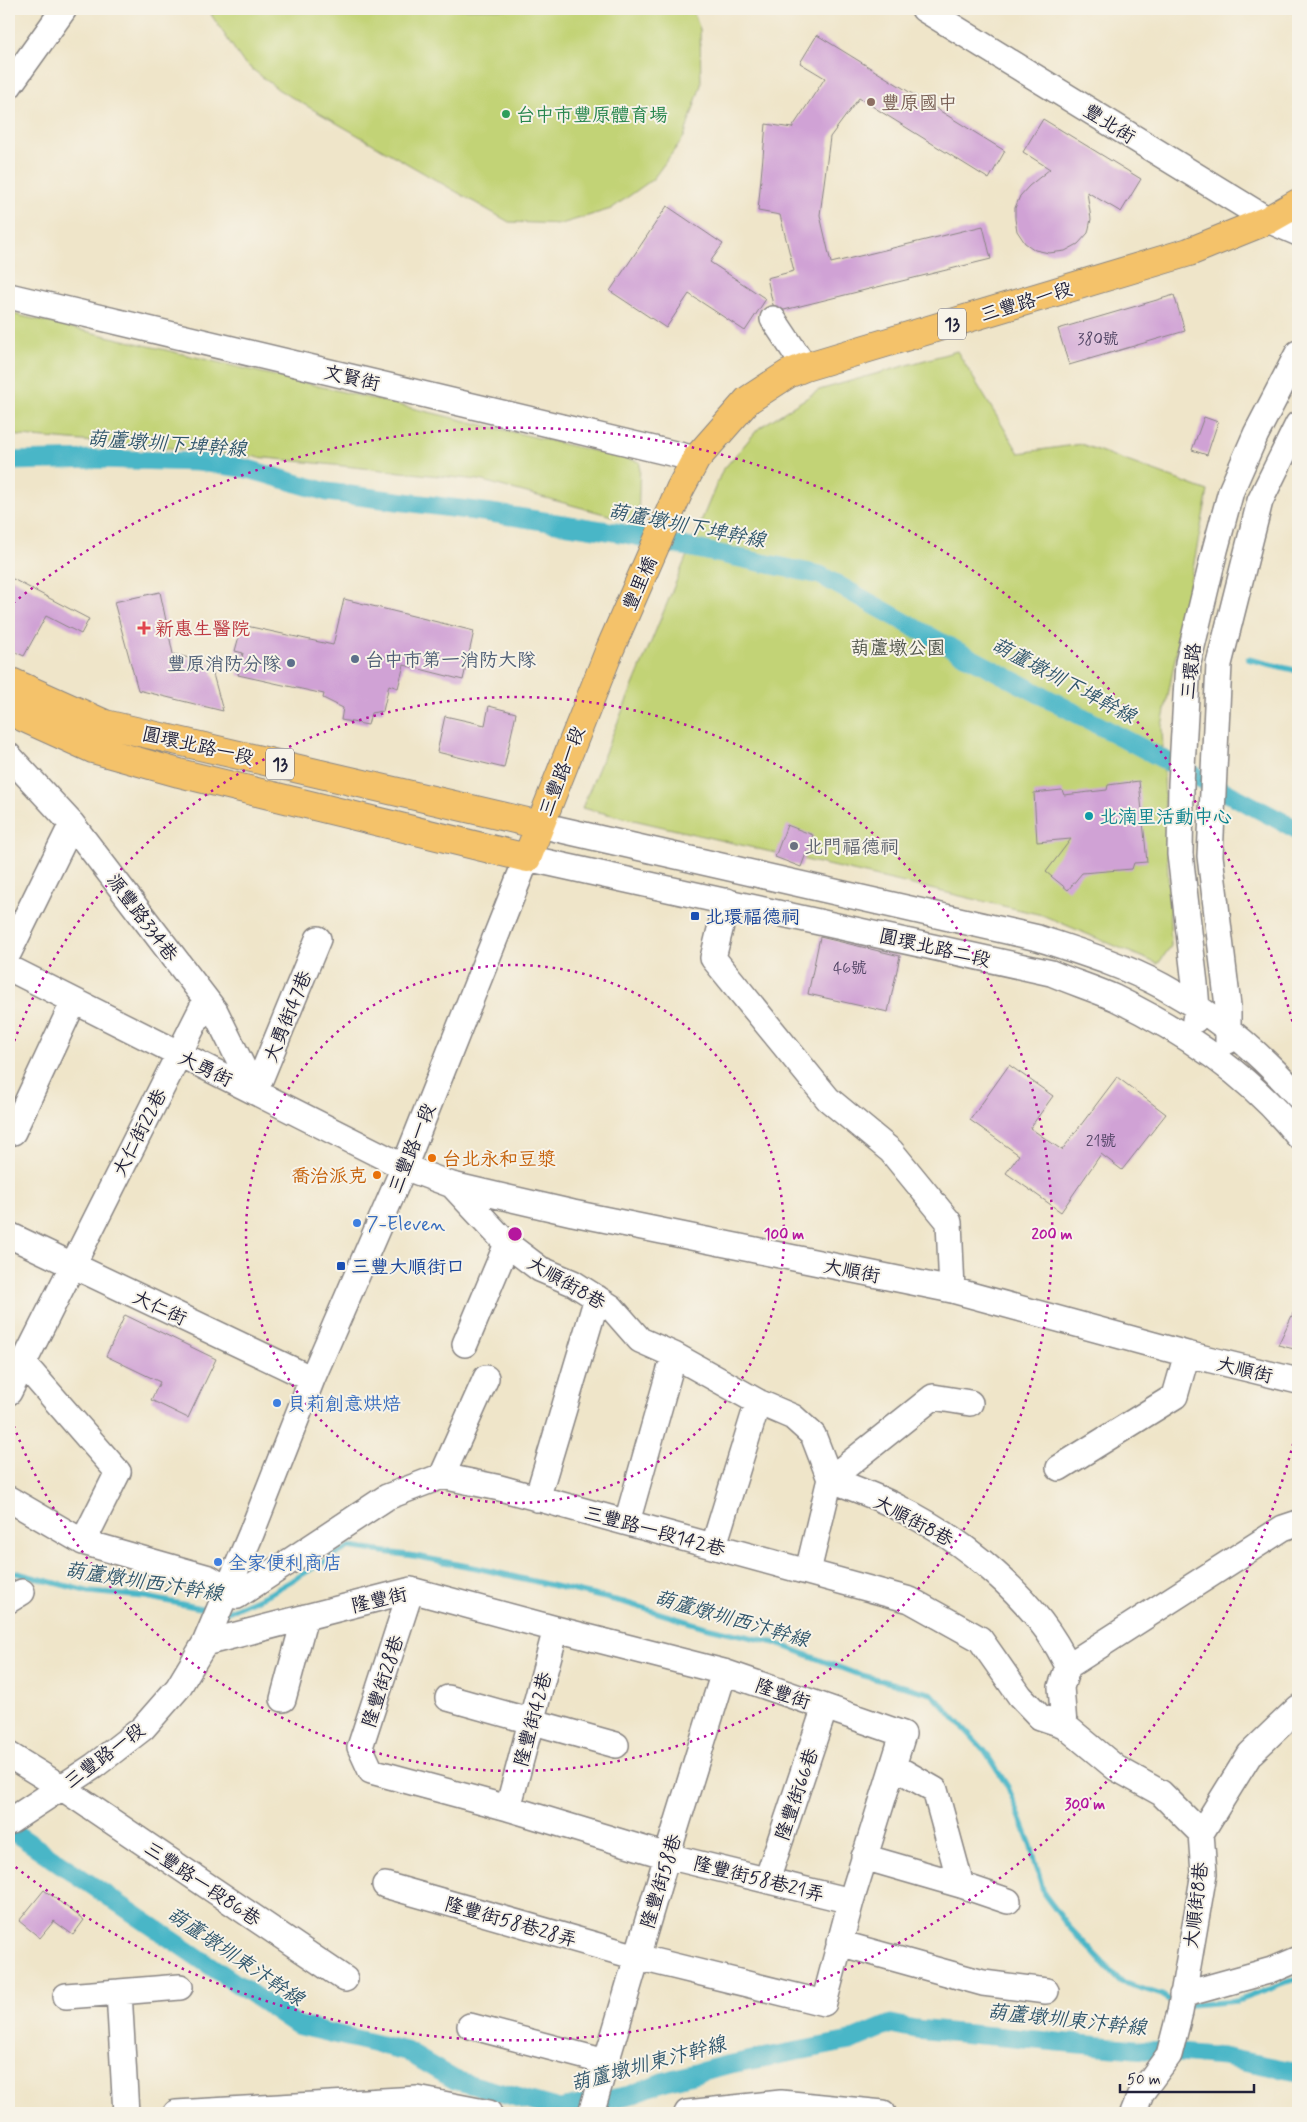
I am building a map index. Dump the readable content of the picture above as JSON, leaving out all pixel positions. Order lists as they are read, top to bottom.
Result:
{
  "streets": {
    "main road": [
      "三豐路一段",
      "13",
      "豐里橋",
      "圓環北路一段"
    ],
    "street": [
      "豐北街",
      "文賢街",
      "三環路",
      "源豐路334巷",
      "圓環北路二段",
      "大勇街47巷",
      "大勇街",
      "大仁街22巷",
      "大順街",
      "大順街8巷",
      "大仁街",
      "三豐路一段142巷",
      "隆豐街",
      "隆豐街28巷",
      "隆豐街42巷",
      "隆豐街66巷",
      "隆豐街58巷21弄",
      "隆豐街58巷",
      "三豐路一段86巷",
      "隆豐街58巷28弄"
    ]
  },
  "crossings": [
    ["豐北街", "三豐路一段"],
    ["三豐路一段", "文賢街"],
    ["三豐路一段", "豐里橋"],
    ["三豐路一段", "圓環北路一段"],
    ["三豐路一段", "圓環北路二段"],
    ["三豐路一段", "大勇街"],
    ["三豐路一段", "大順街"],
    ["三豐路一段", "大仁街"],
    ["三豐路一段", "隆豐街"],
    ["三豐路一段", "三豐路一段86巷"],
    ["三環路", "圓環北路二段"],
    ["圓環北路一段", "圓環北路二段"],
    ["源豐路334巷", "大勇街47巷"],
    ["源豐路334巷", "大勇街"],
    ["源豐路334巷", "大仁街22巷"],
    ["大勇街47巷", "大勇街"],
    ["大勇街", "大仁街22巷"],
    ["大勇街", "大順街"],
    ["大仁街22巷", "大仁街"],
    ["大順街", "大順街8巷"],
    ["隆豐街", "隆豐街28巷"],
    ["隆豐街", "隆豐街42巷"],
    ["隆豐街", "隆豐街66巷"],
    ["隆豐街", "隆豐街58巷21弄"],
    ["隆豐街", "隆豐街58巷"],
    ["隆豐街", "隆豐街58巷28弄"],
    ["隆豐街28巷", "隆豐街58巷21弄"],
    ["隆豐街42巷", "隆豐街58巷21弄"],
    ["隆豐街66巷", "隆豐街58巷21弄"],
    ["隆豐街58巷21弄", "隆豐街58巷"],
    ["隆豐街58巷", "隆豐街58巷28弄"]
  ],
  "water": ["葫蘆墩圳下埤幹線", "葫蘆燉圳西汴幹線", "葫蘆墩圳東汴幹線"],
  "parks": ["葫蘆墩公園"],
  "places": {
    "other": [
      "豐原國中",
      "台中市豐原體育場",
      "台中市第一消防大隊",
      "豐原消防分隊",
      "北湳里活動中心",
      "北門福德祠",
      "台北永和豆漿",
      "喬治派克",
      "7-Eleven",
      "貝莉創意烘焙",
      "全家便利商店"
    ],
    "health": ["新惠生醫院"],
    "transit": ["北環福德祠", "三豐大順街口"]
  },
  "house_numbers": ["380號", "46號", "21號"],
  "scale_bar": "50 m",
  "rings": ["100 m", "200 m", "300 m"]
}
